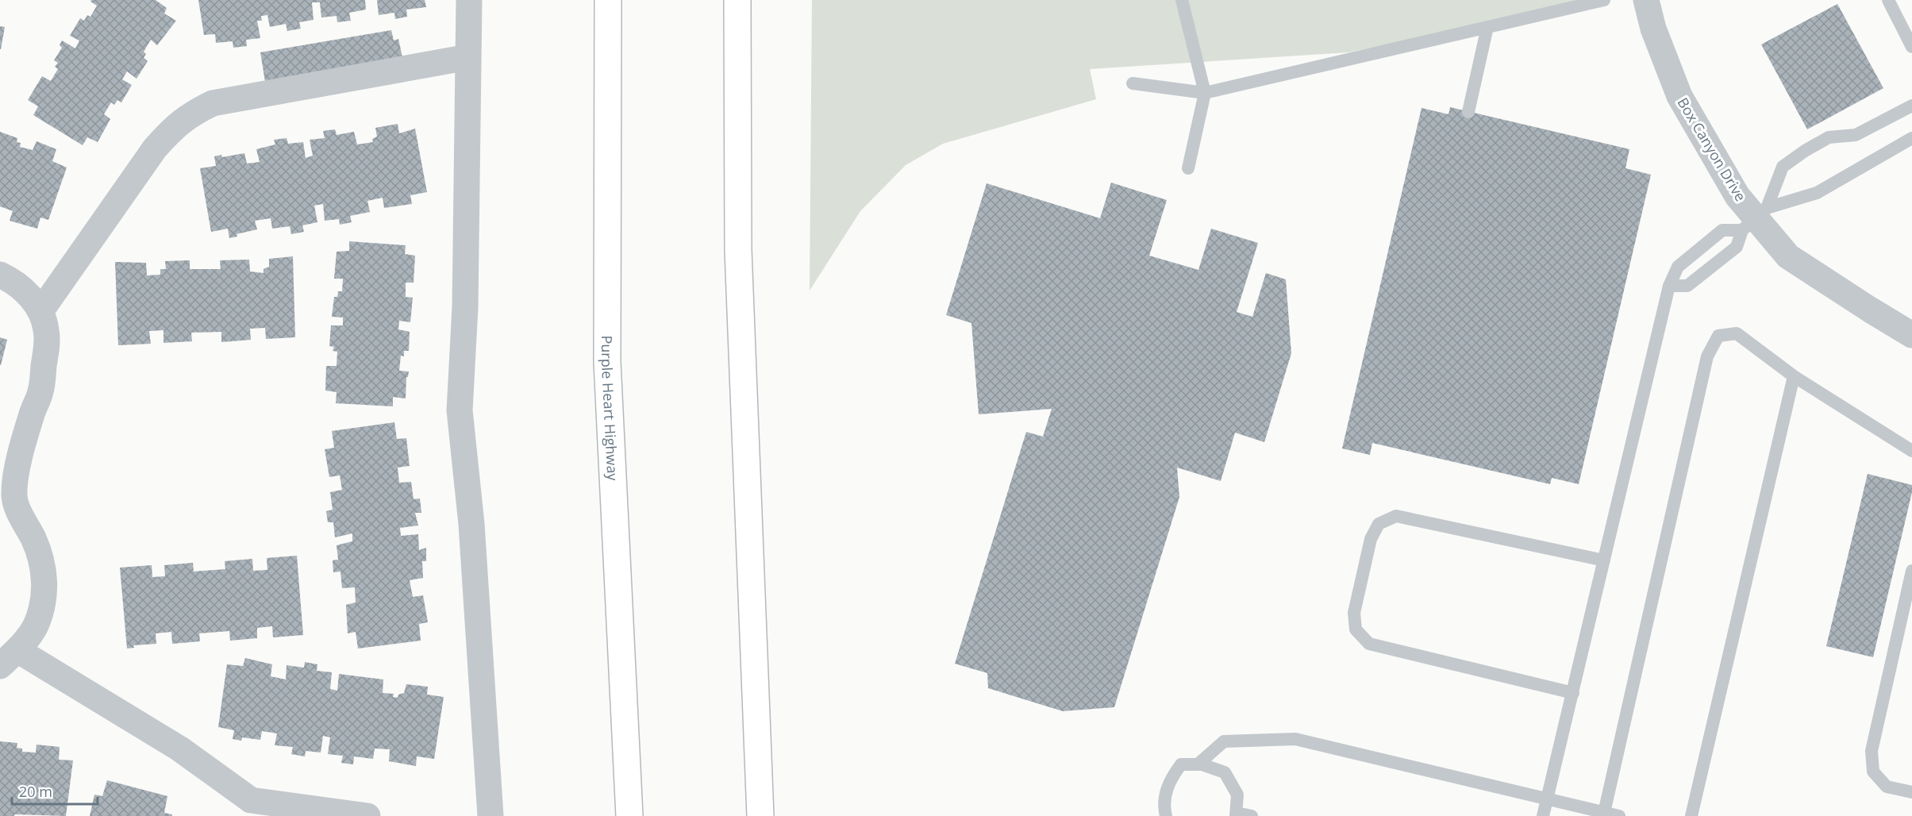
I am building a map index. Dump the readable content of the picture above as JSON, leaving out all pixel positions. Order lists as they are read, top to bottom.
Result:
{
  "streets": {
    "highway": ["Purple Heart Highway"],
    "street": ["Box Canyon Drive"]
  },
  "scale_bar": "20 m"
}
